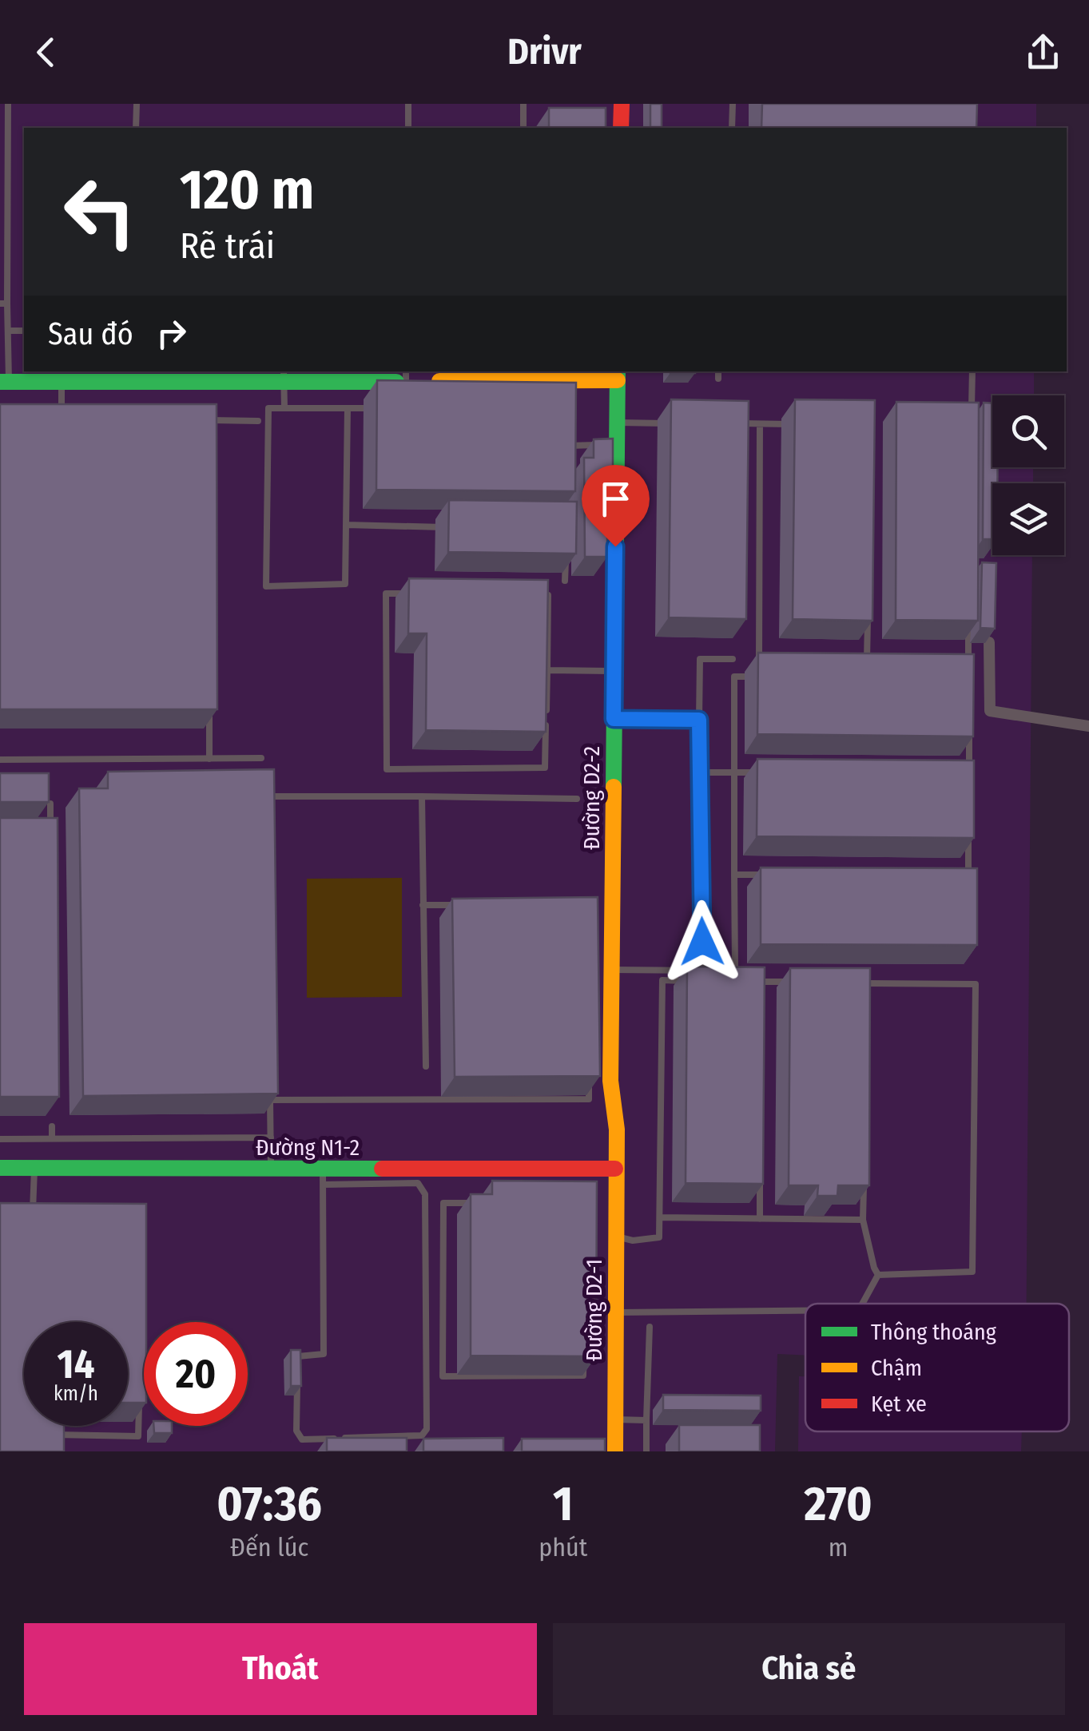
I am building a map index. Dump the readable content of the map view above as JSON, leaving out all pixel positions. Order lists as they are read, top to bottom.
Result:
{
  "streets": {
    "street": ["Đường D2-2", "Đường N1-2", "Đường D2-1"]
  },
  "crossings": [
    ["Đường D2-2", "Đường N1-2"],
    ["Đường D2-2", "Đường D2-1"],
    ["Đường N1-2", "Đường D2-1"]
  ],
  "legend": ["Thông thoáng", "Chậm", "Kẹt xe"],
  "page": {
    "header": "Drivr",
    "turn": ["120 m", "Rẽ trái"],
    "then": "Sau đó",
    "speed": "14 km/h",
    "limit": "20",
    "eta": [
      "07:36",
      "Đến lúc",
      "1",
      "phút",
      "270",
      "m"
    ],
    "buttons": ["Thoát", "Chia sẻ"]
  }
}
